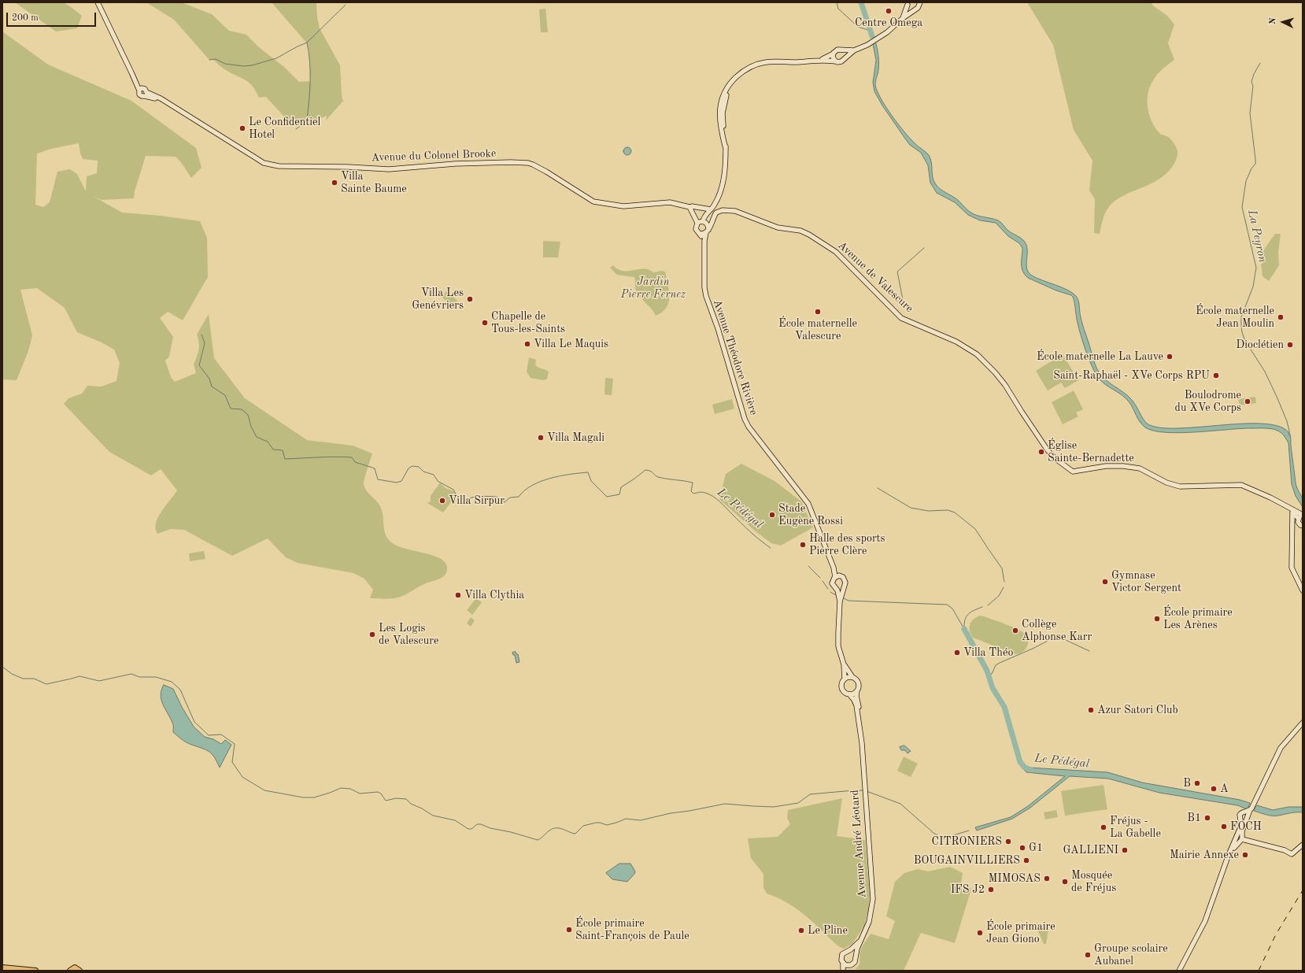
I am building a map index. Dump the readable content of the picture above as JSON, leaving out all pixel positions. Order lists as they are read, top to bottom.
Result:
{
  "streets": {
    "main road": [
      "Avenue du Colonel Brooke",
      "Avenue de Valescure",
      "Avenue Théodore Rivière",
      "Avenue André Léotard"
    ]
  },
  "water": ["La Peyron", "Le Pédégal"],
  "parks": ["Jardin Pierre Fernez"],
  "places": [
    "Centre Omega",
    "Le Confidentiel Hotel",
    "Villa Sainte Baume",
    "Villa Les Genévriers",
    "École maternelle Valescure",
    "École maternelle Jean Moulin",
    "Chapelle de Tous-les-Saints",
    "Villa Le Maquis",
    "Dioclétien",
    "École maternelle La Lauve",
    "Saint-Raphaël - XVe Corps RPU",
    "Boulodrome du XVe Corps",
    "Villa Magali",
    "Église Sainte-Bernadette",
    "Villa Sirpur",
    "Stade Eugène Rossi",
    "Halle des sports Pierre Clère",
    "Gymnase Victor Sergent",
    "Villa Clythia",
    "École primaire Les Arènes",
    "Collège Alphonse Karr",
    "Les Logis de Valescure",
    "Villa Théo",
    "Azur Satori Club",
    "B",
    "A",
    "B1",
    "FOCH",
    "Fréjus - La Gabelle",
    "CITRONIERS",
    "G1",
    "GALLIENI",
    "Mairie Annexe",
    "BOUGAINVILLIERS",
    "MIMOSAS",
    "Mosquée de Fréjus",
    "IFS J2",
    "École primaire Saint-François de Paule",
    "Le Pline",
    "École primaire Jean Giono",
    "Groupe scolaire Aubanel"
  ],
  "scale_bar": "200 m",
  "north": "left"
}
